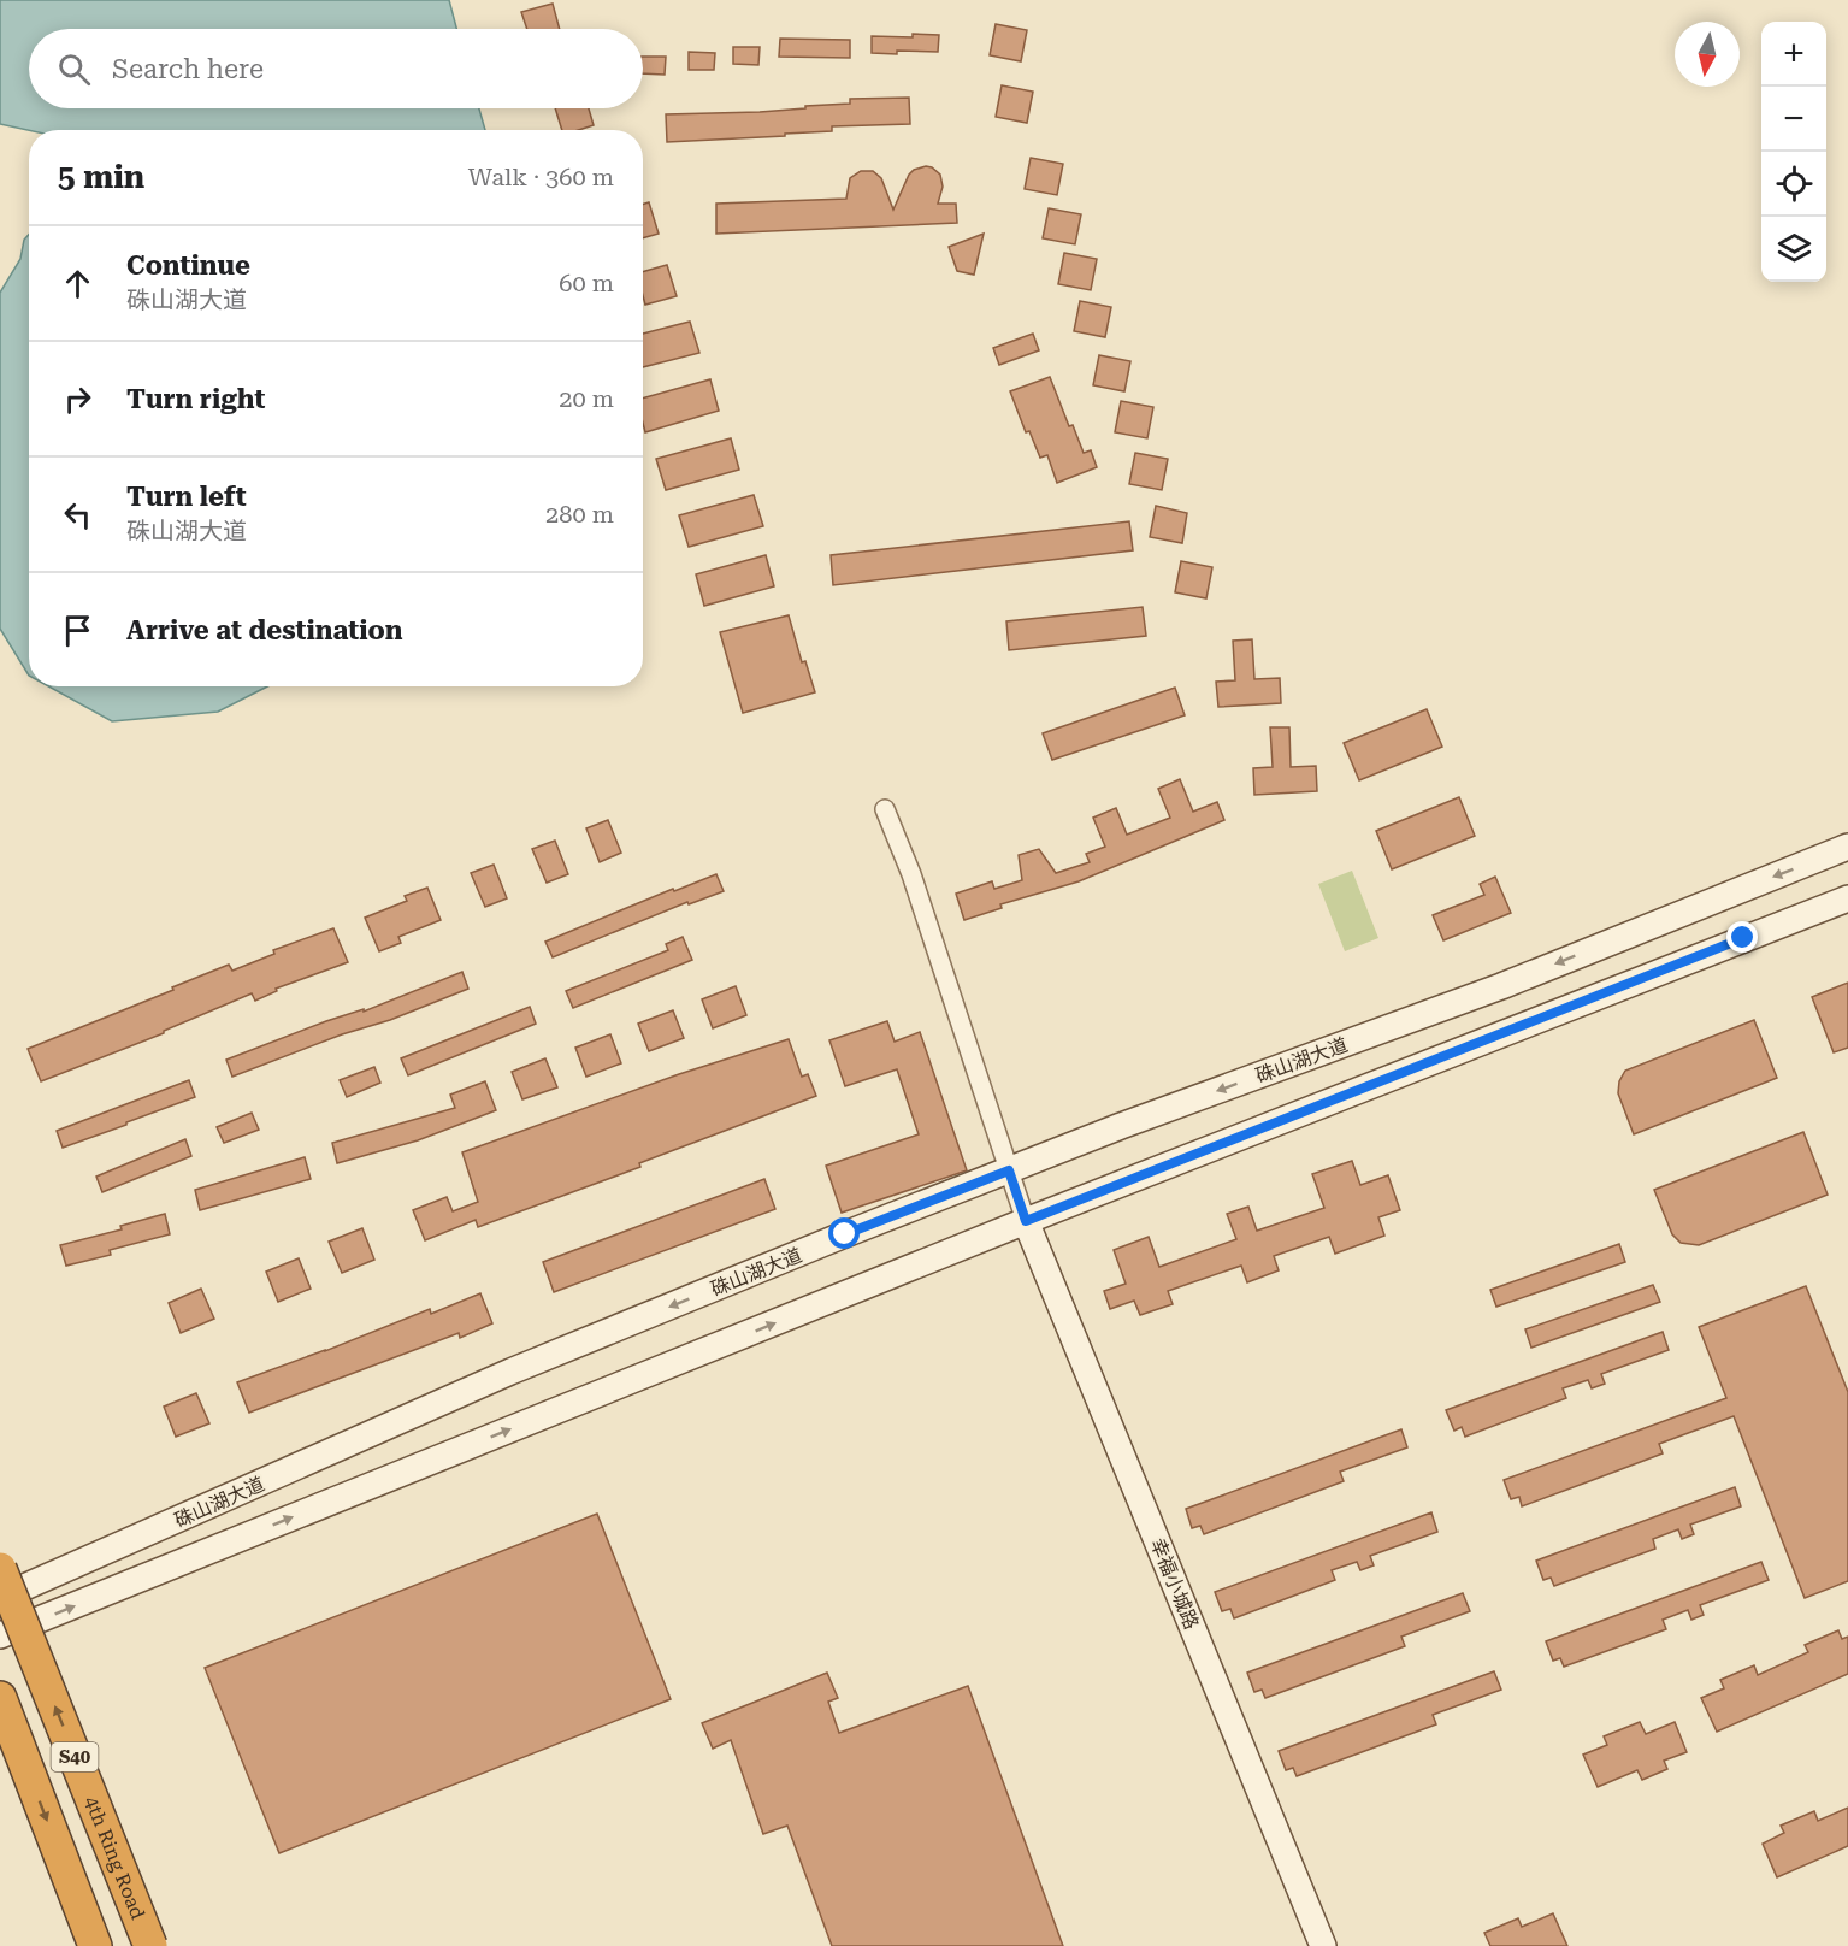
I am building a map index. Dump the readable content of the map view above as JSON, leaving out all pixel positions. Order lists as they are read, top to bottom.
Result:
{
  "streets": {
    "highway": ["S40", "4th Ring Road"],
    "main road": ["硃山湖大道", "幸福小城路"]
  },
  "crossings": [
    ["硃山湖大道", "幸福小城路"]
  ],
  "north": "bottom",
  "page": {
    "map_buttons": ["+", "−"],
    "search": "Search here",
    "heading": ["5 min", "Walk · 360 m"],
    "list": [
      ["Continue", "硃山湖大道", "60 m"],
      ["Turn right", "20 m"],
      ["Turn left", "硃山湖大道", "280 m"],
      "Arrive at destination"
    ]
  }
}
